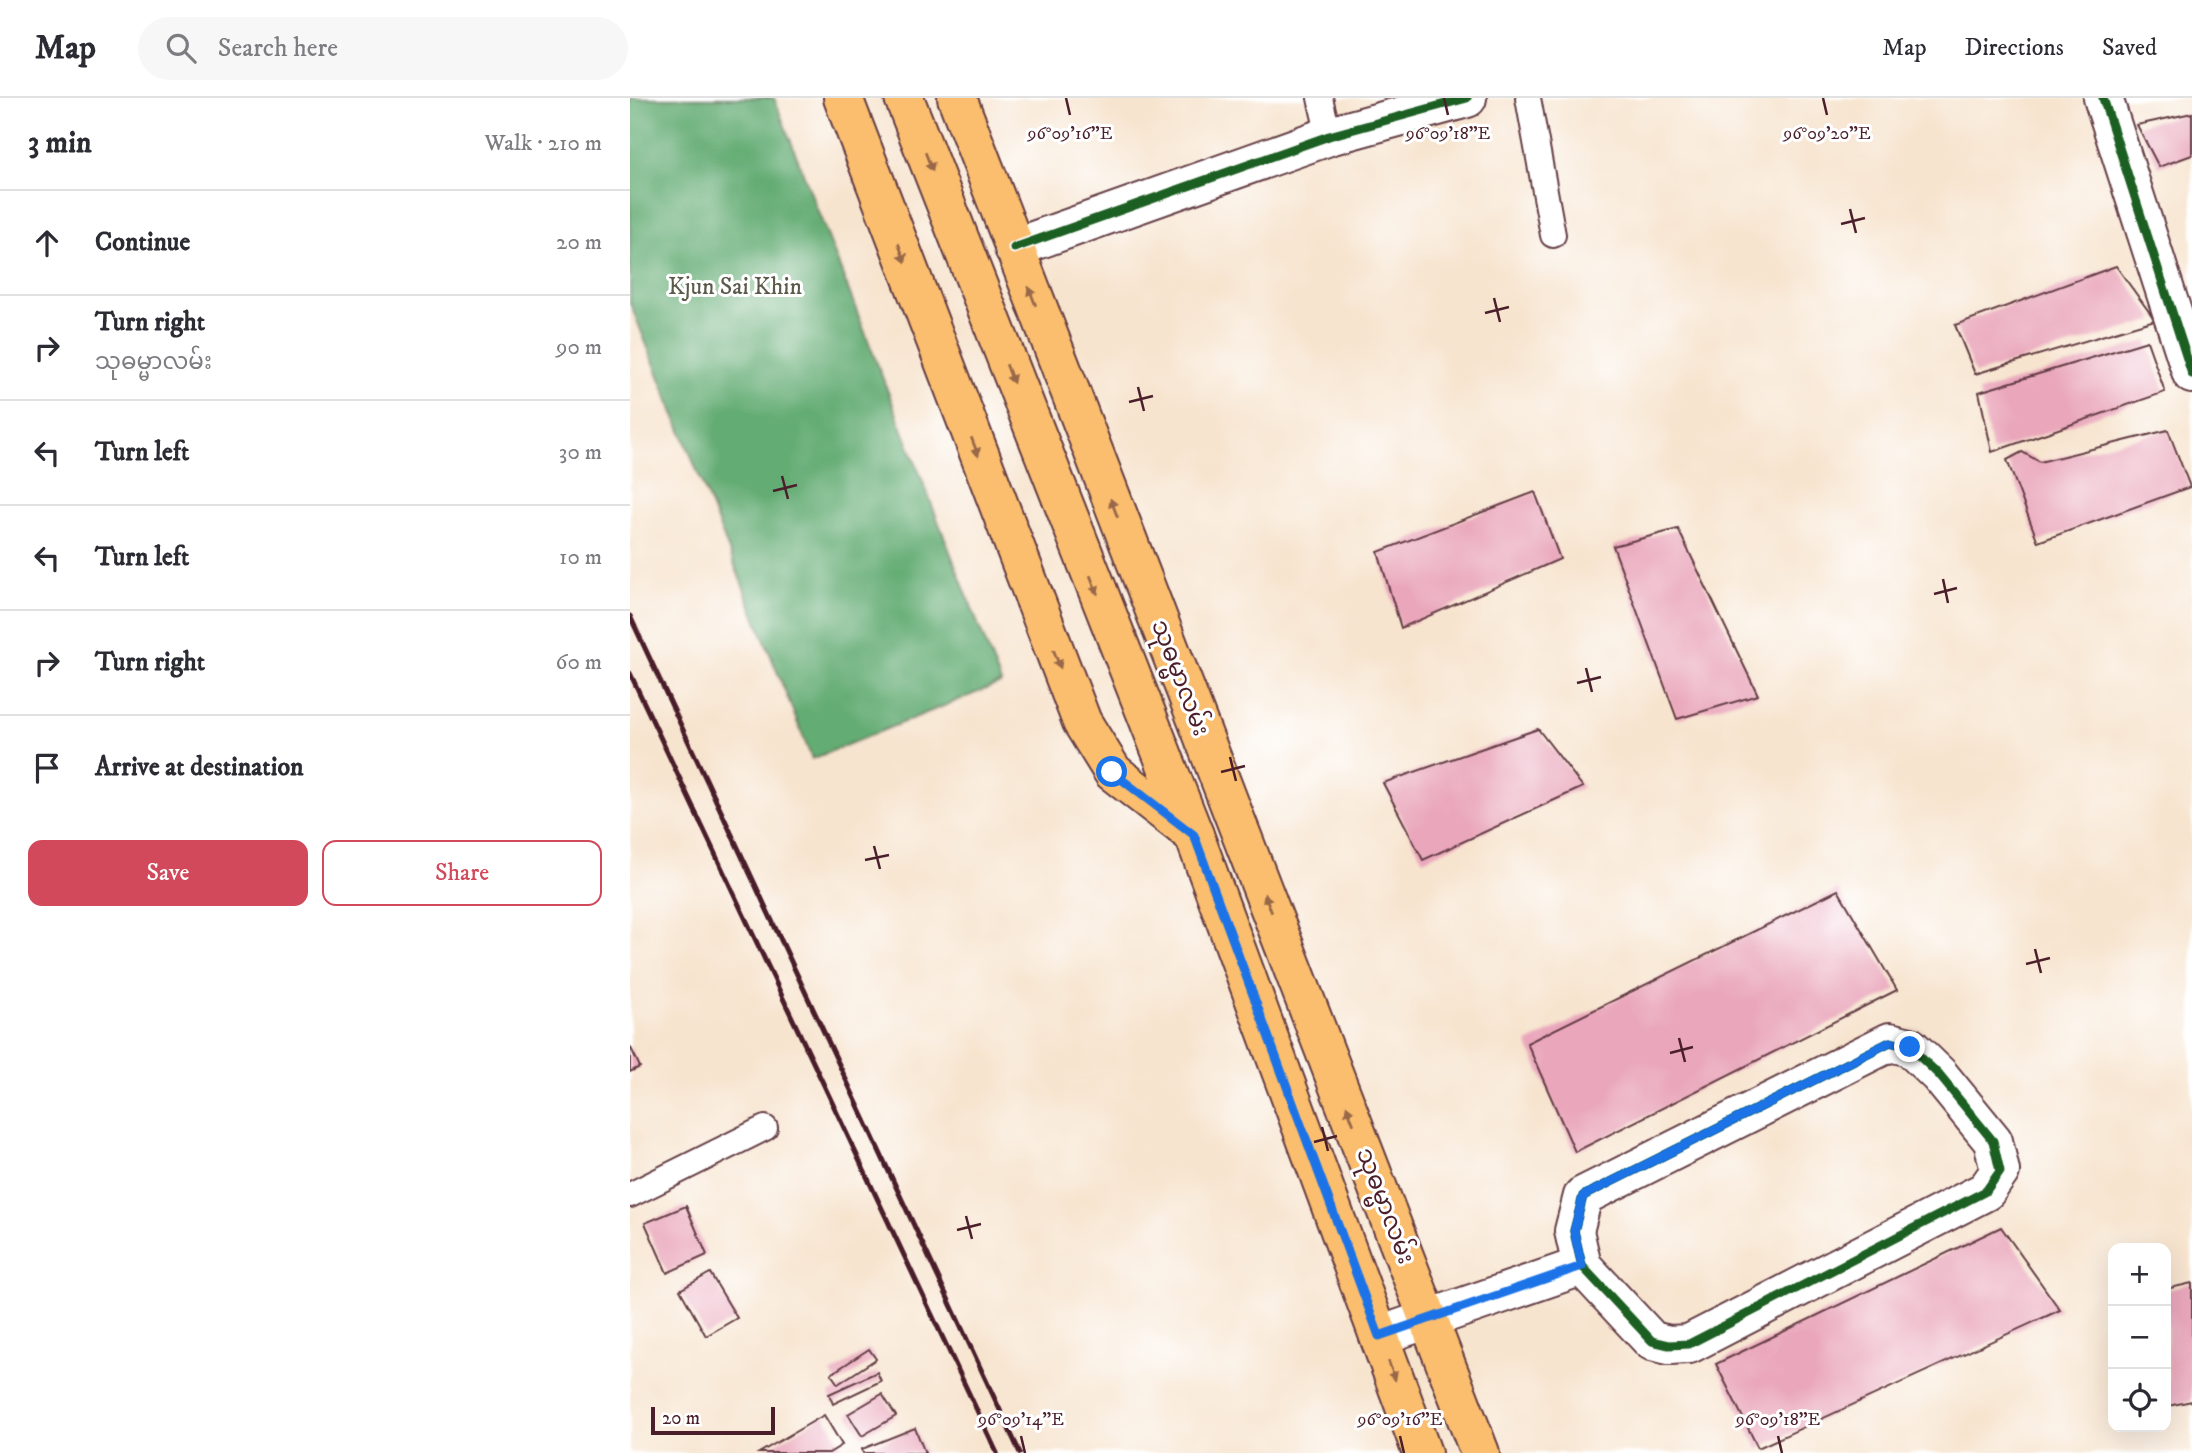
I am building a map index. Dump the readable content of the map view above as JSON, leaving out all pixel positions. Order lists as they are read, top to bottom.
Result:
{
  "streets": {
    "main road": ["သုဓမ္မာလမ်း"]
  },
  "parks": ["Kjun Sai Khin"],
  "scale_bar": "20 m",
  "page": {
    "header": "Map",
    "search": "Search here",
    "nav": ["Map", "Directions", "Saved"],
    "heading": ["3 min", "Walk · 210 m"],
    "list": [
      ["Continue", "20 m"],
      ["Turn right", "သုဓမ္မာလမ်း", "90 m"],
      ["Turn left", "30 m"],
      ["Turn left", "10 m"],
      ["Turn right", "60 m"],
      "Arrive at destination"
    ],
    "buttons": ["Save", "Share"],
    "map_buttons": ["+", "−"],
    "scale": "20 m"
  },
  "coordinates": [
    "96°09'16\"E",
    "96°09'18\"E",
    "96°09'20\"E",
    "96°09'14\"E"
  ]
}
